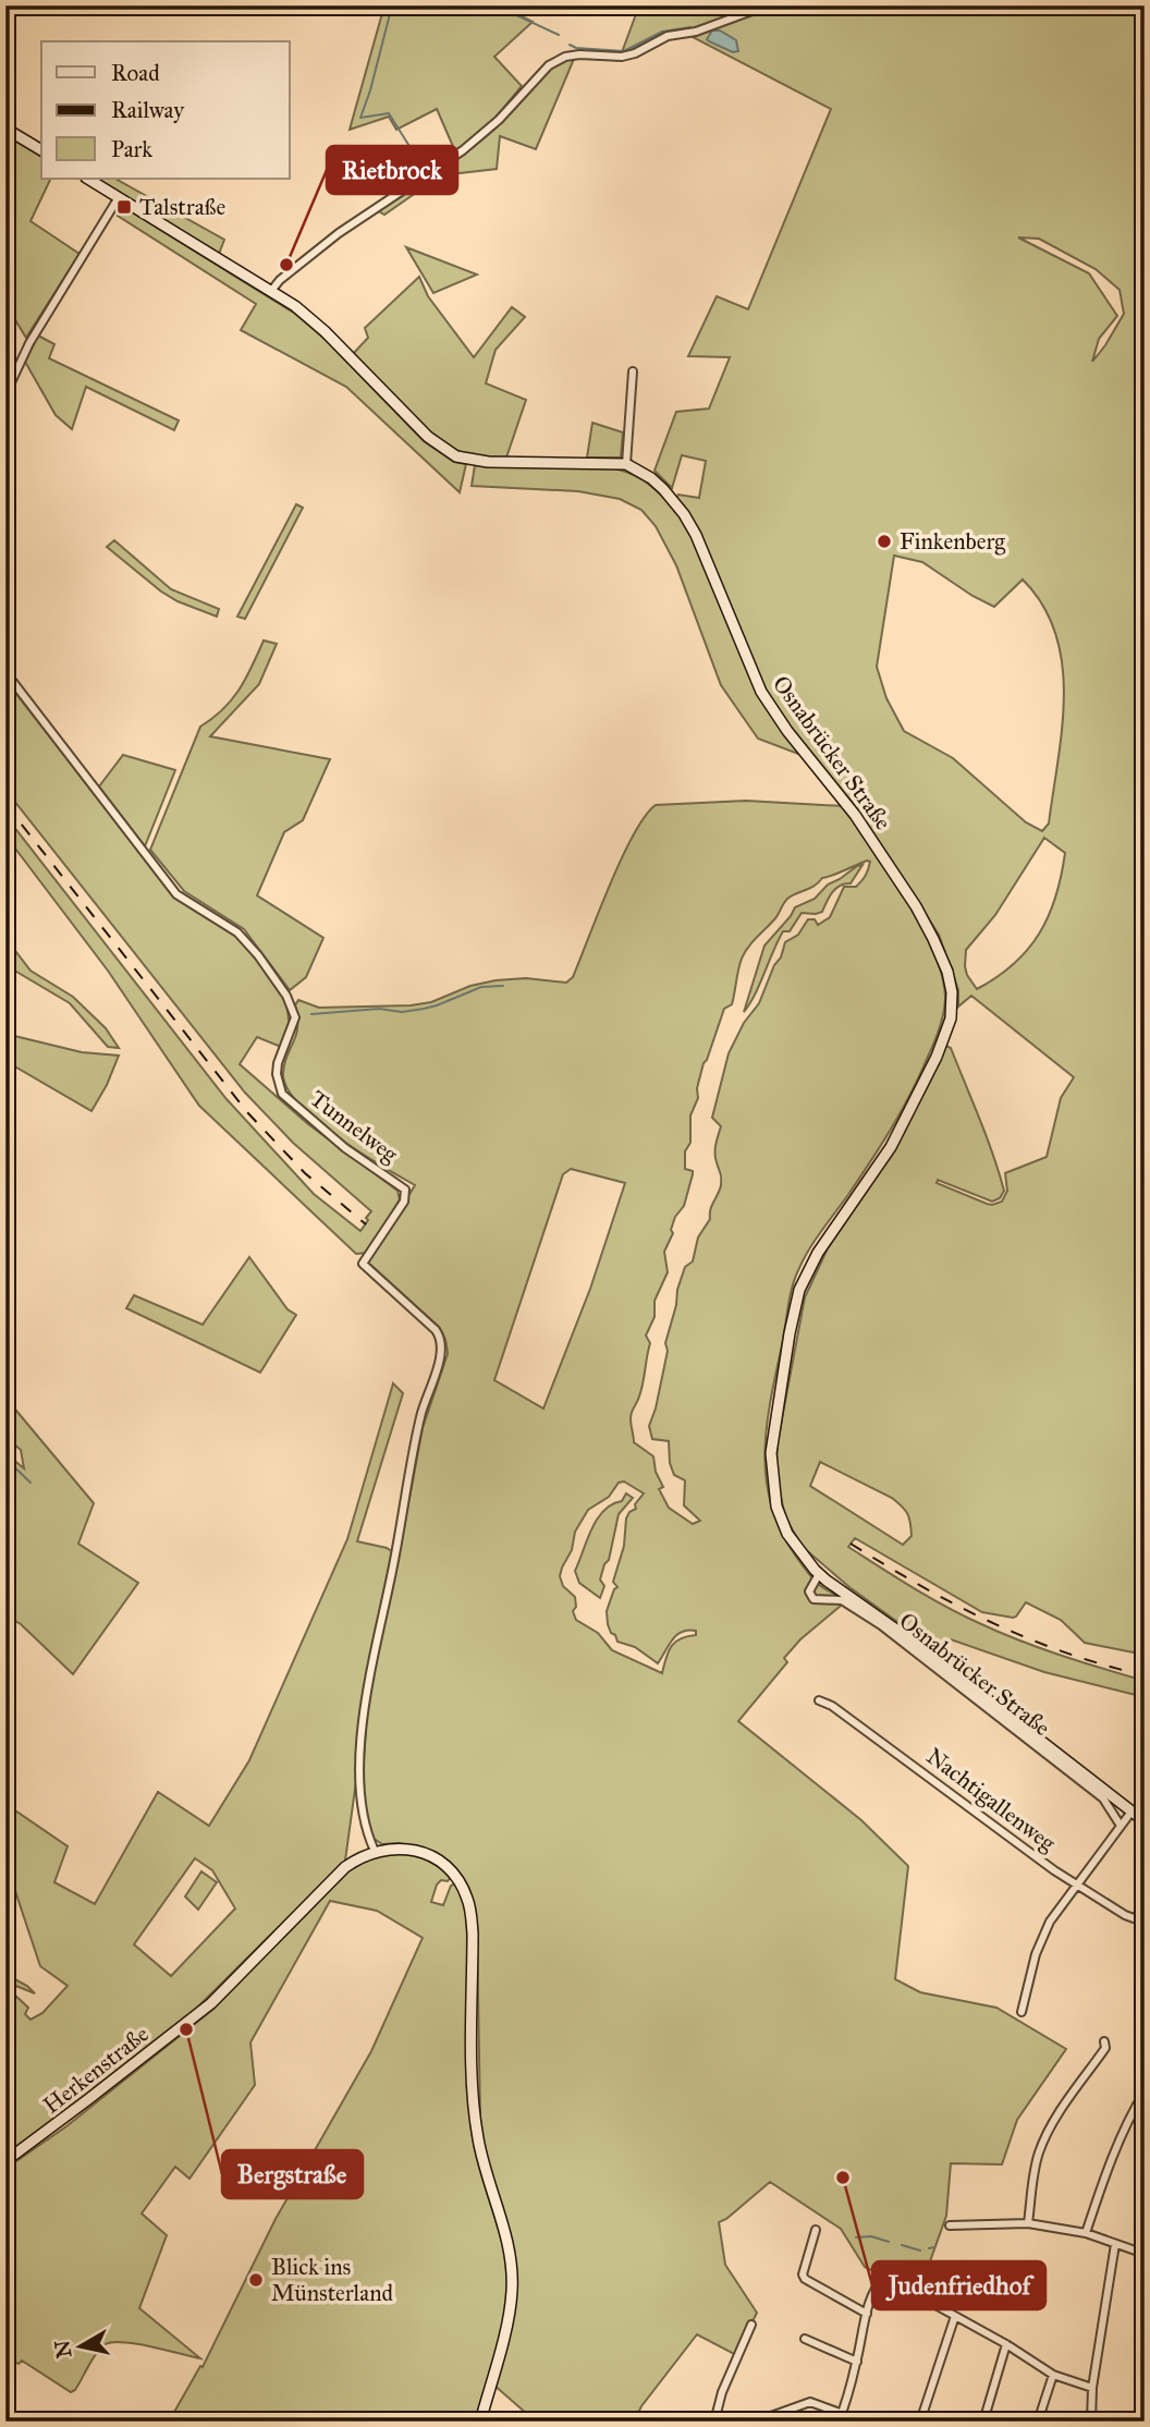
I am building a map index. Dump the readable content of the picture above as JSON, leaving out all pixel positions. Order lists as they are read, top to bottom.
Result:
{
  "streets": {
    "main road": ["Osnabrücker Straße", "Herkenstraße"],
    "street": ["Tunnelweg", "Nachtigallenweg"]
  },
  "crossings": [
    ["Tunnelweg", "Herkenstraße"]
  ],
  "places": {
    "transit": ["Talstraße"],
    "other": [
      "Rietbrock",
      "Finkenberg",
      "Bergstraße",
      "Judenfriedhof",
      "Blick ins Münsterland"
    ]
  },
  "legend": ["Road", "Railway", "Park"],
  "north": "left"
}
